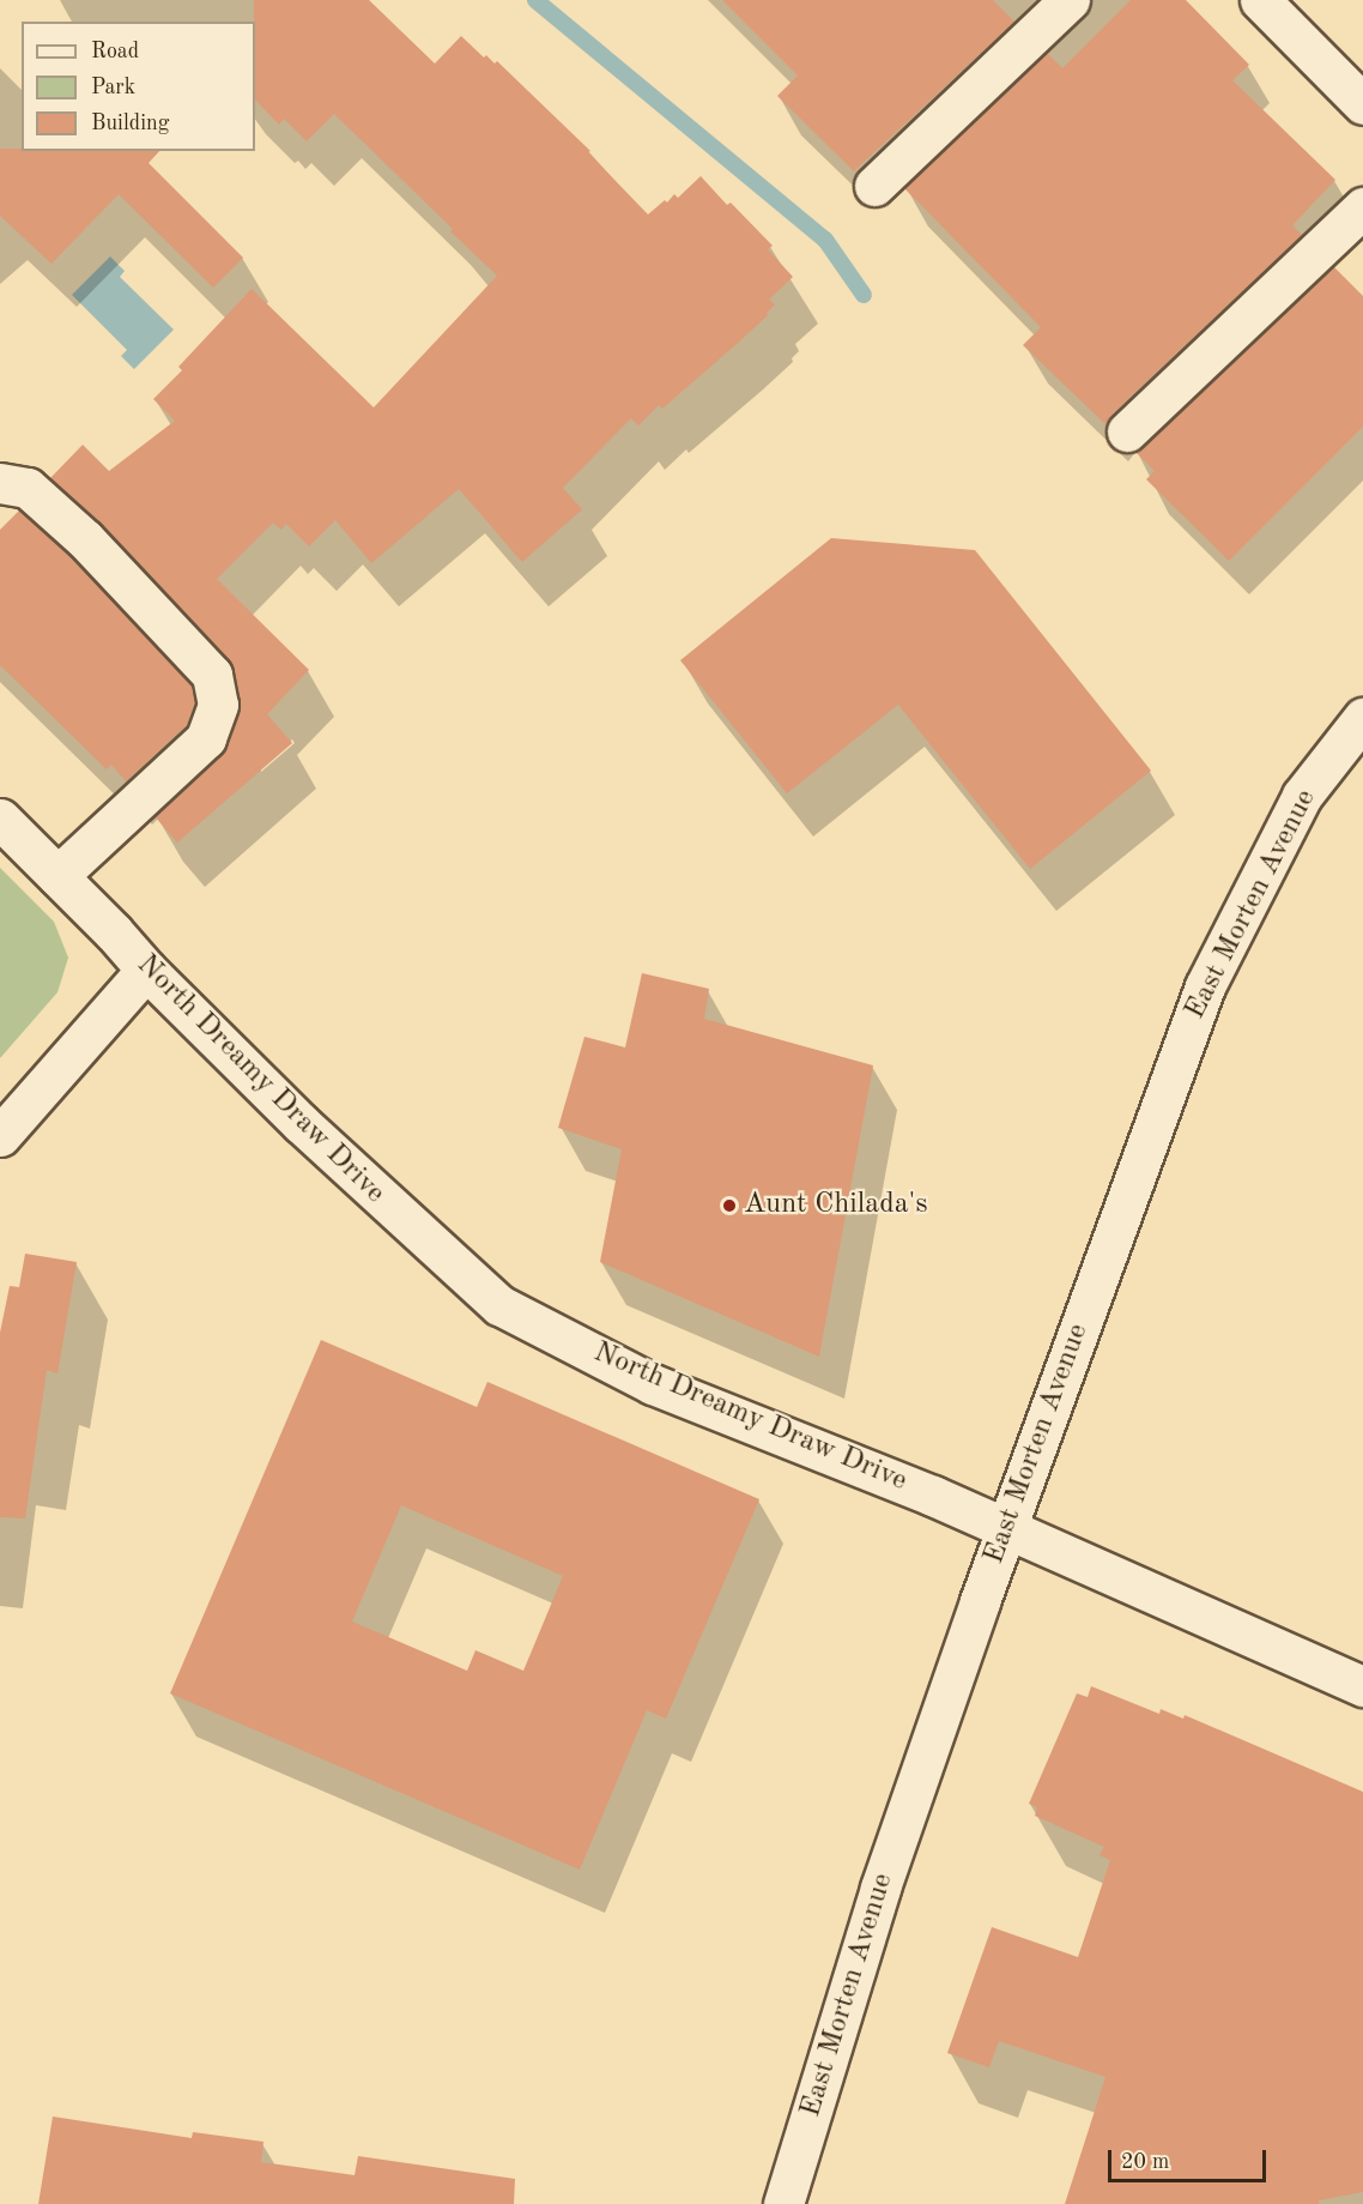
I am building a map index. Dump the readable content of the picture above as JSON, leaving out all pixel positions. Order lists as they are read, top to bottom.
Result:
{
  "streets": {
    "street": ["East Morten Avenue", "North Dreamy Draw Drive"]
  },
  "crossings": [
    ["East Morten Avenue", "North Dreamy Draw Drive"]
  ],
  "places": ["Aunt Chilada's"],
  "legend": ["Road", "Park", "Building"],
  "scale_bar": "20 m"
}
